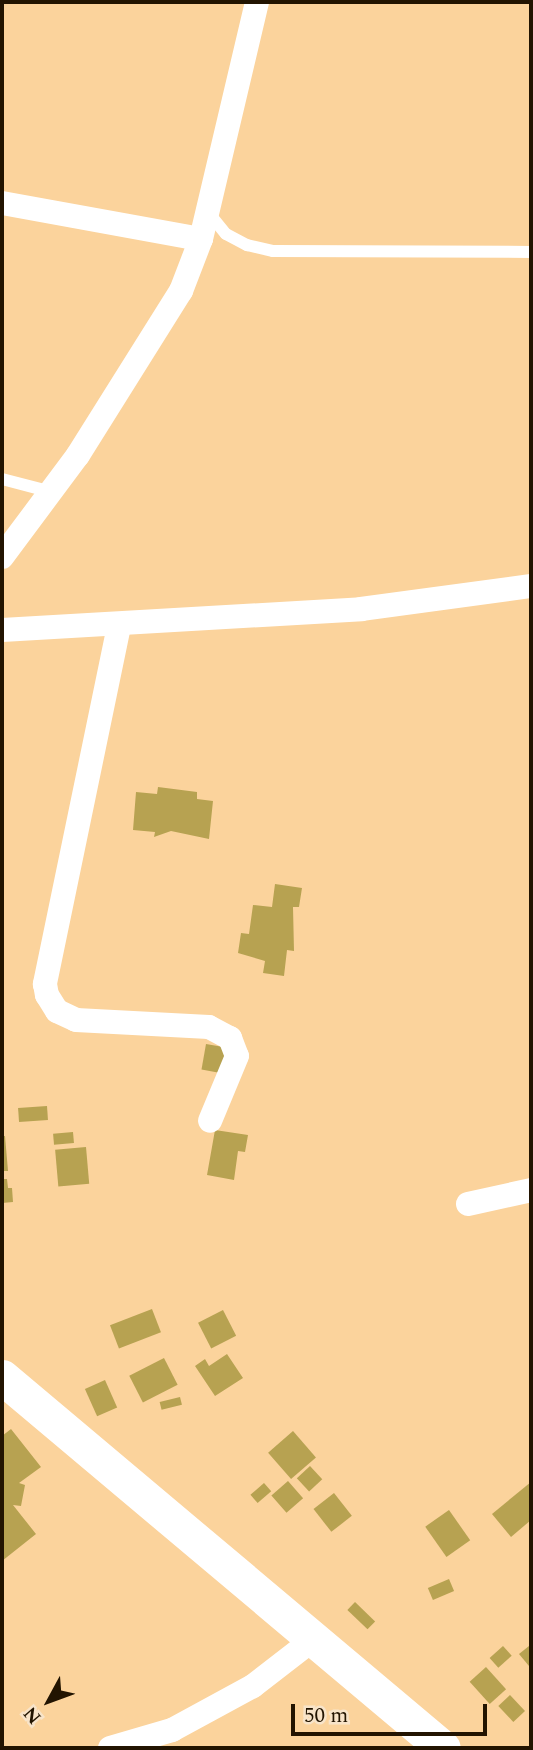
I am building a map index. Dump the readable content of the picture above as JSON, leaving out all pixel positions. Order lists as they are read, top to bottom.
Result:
{
  "scale_bar": "50 m",
  "north": "bottom left"
}
